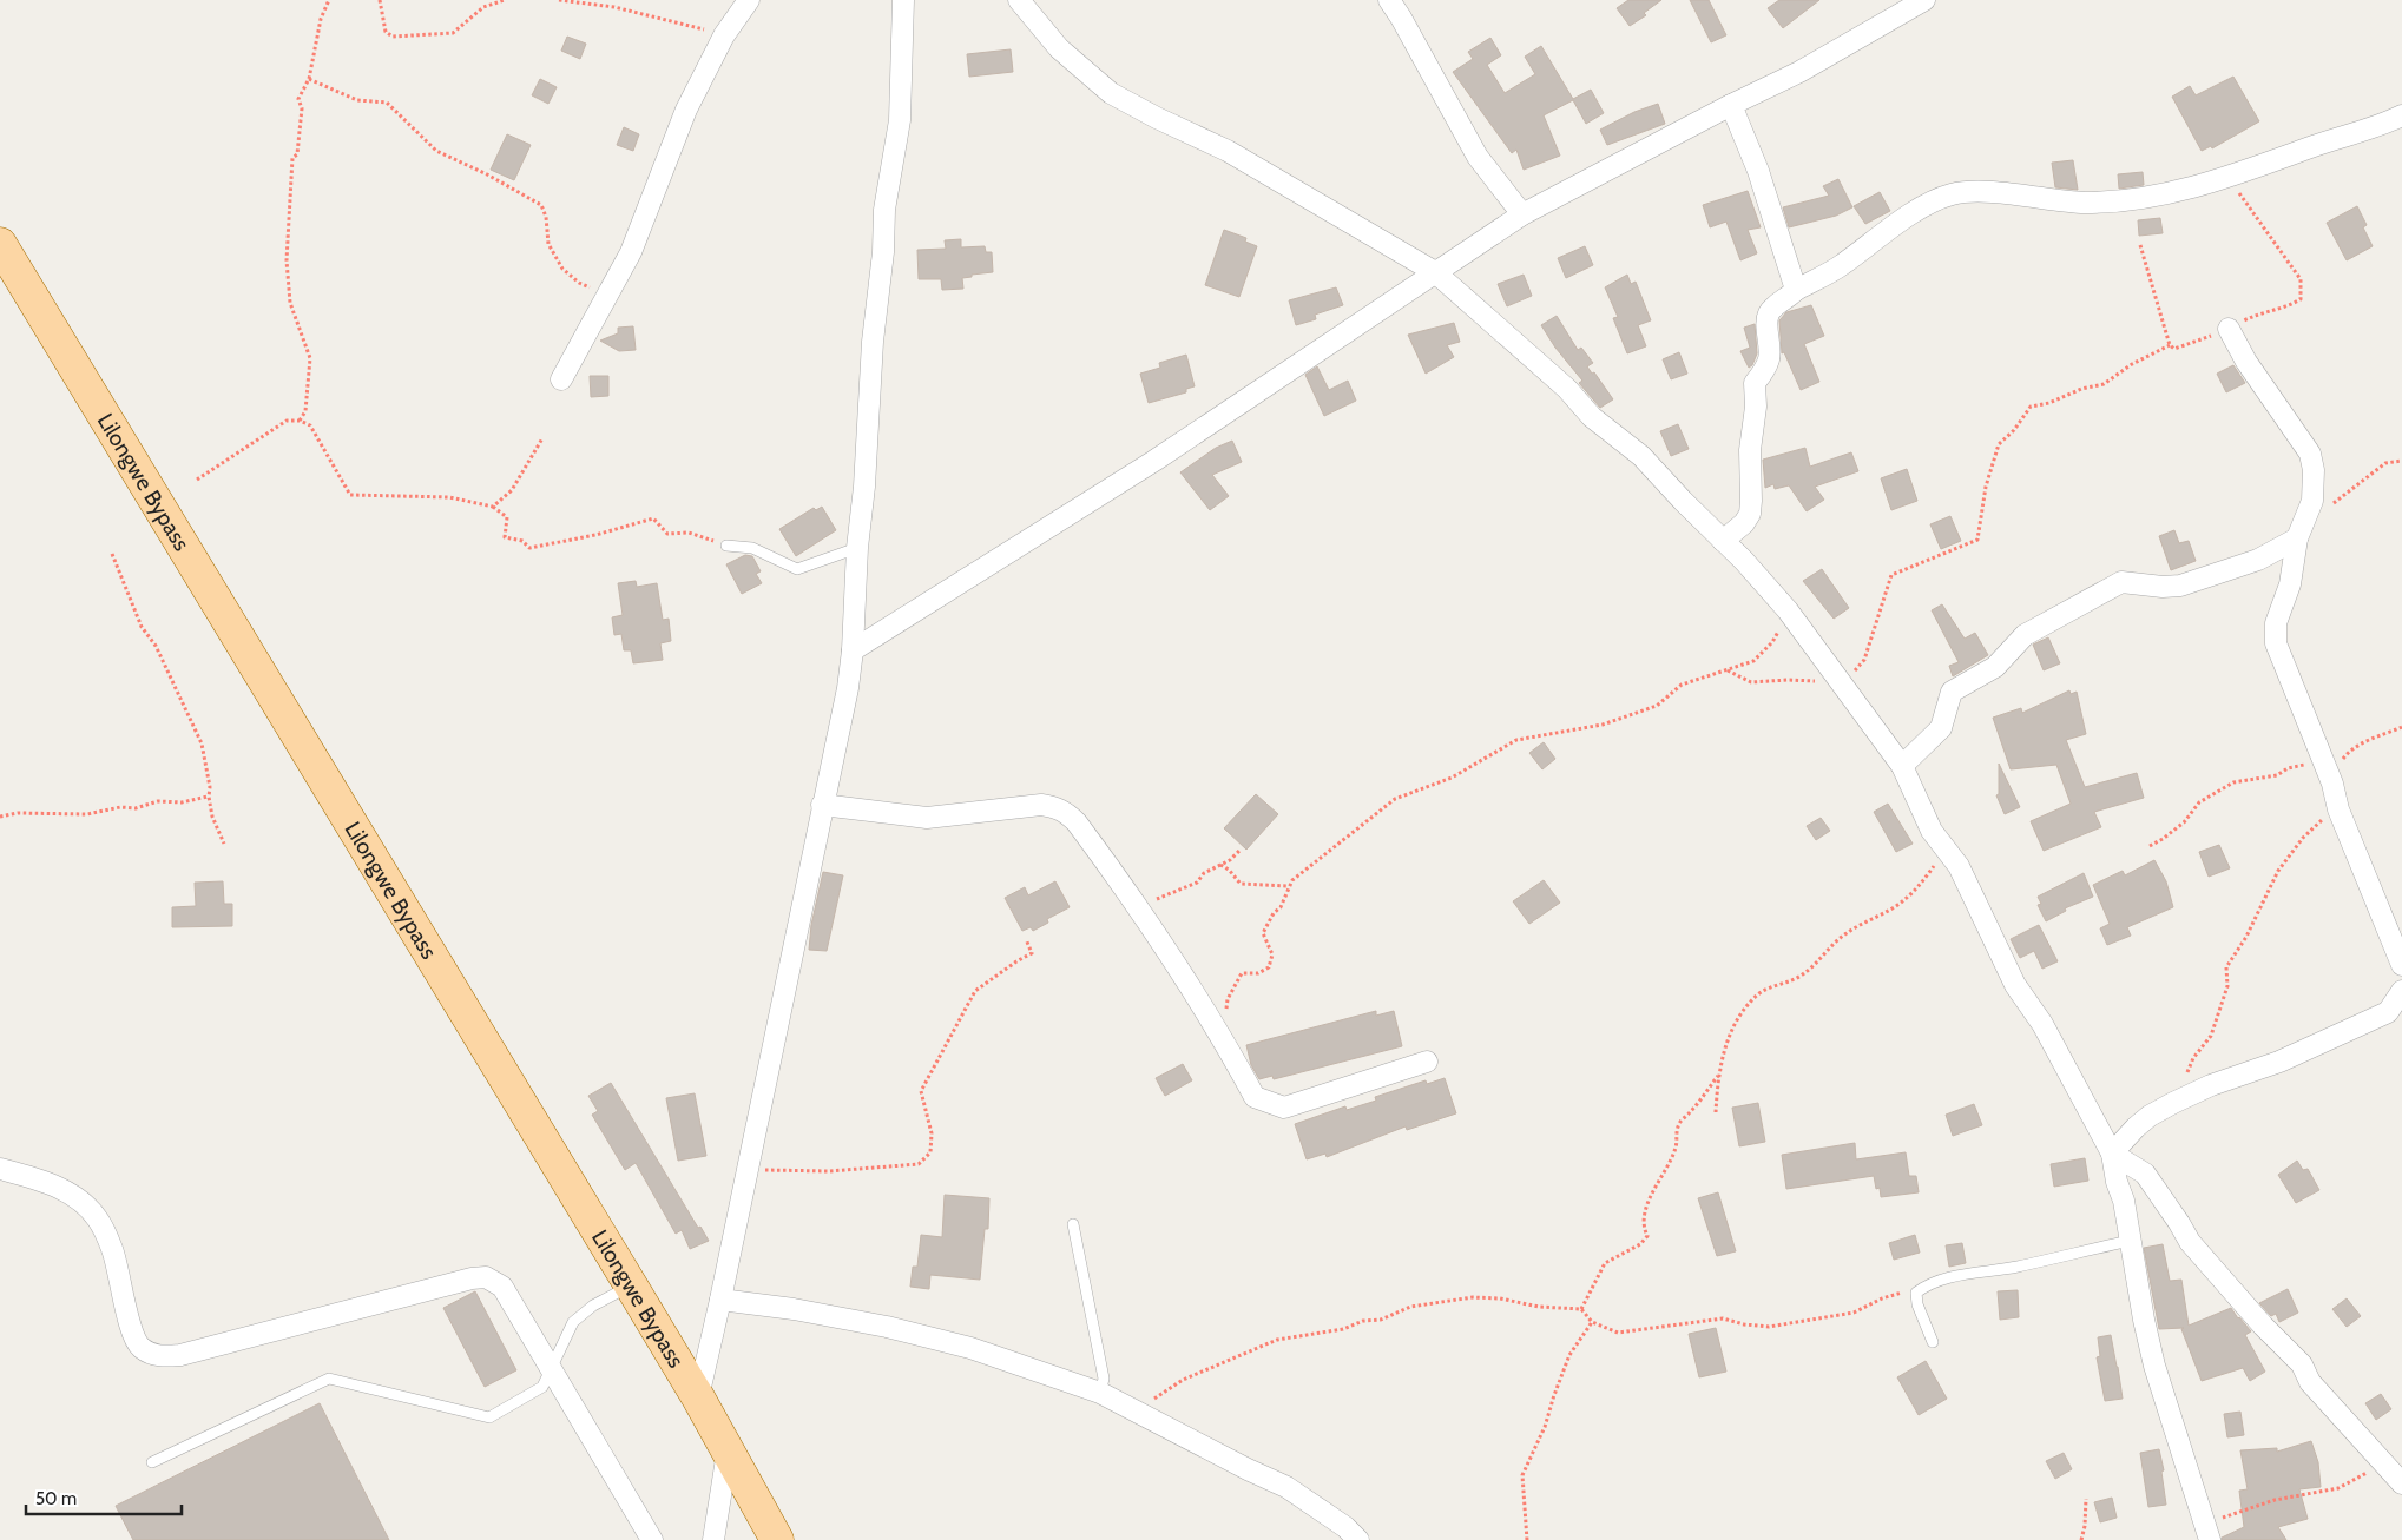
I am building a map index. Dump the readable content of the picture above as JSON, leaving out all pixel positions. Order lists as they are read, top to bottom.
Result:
{
  "streets": {
    "main road": ["Lilongwe Bypass"]
  },
  "scale_bar": "50 m"
}
